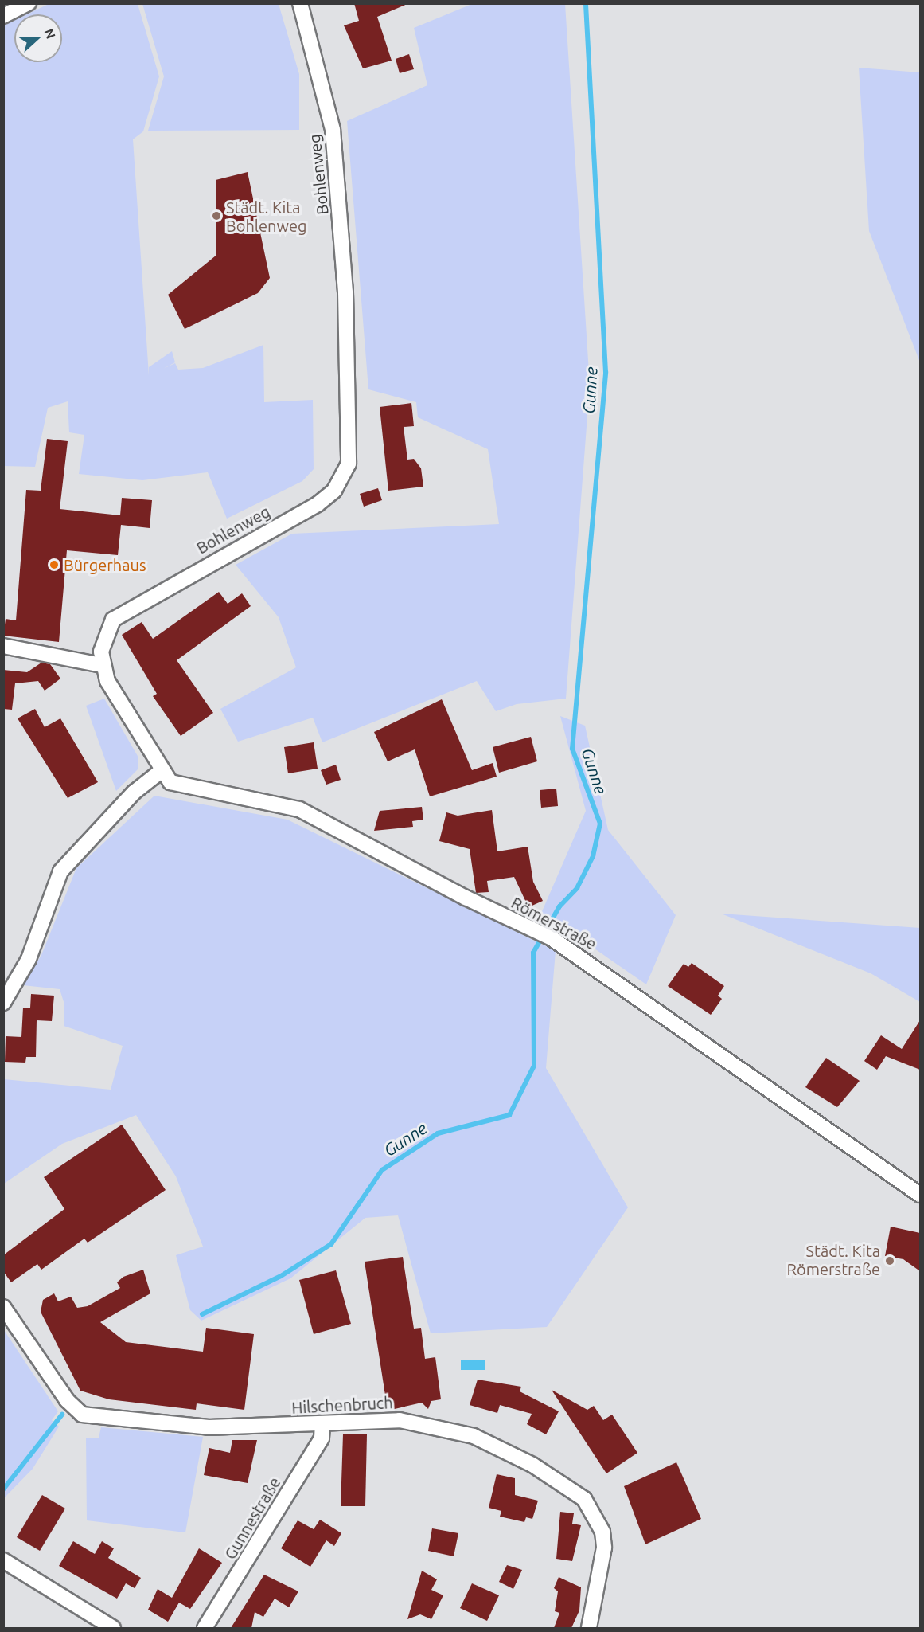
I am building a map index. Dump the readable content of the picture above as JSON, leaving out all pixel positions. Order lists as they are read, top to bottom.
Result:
{
  "streets": {
    "street": [
      "Bohlenweg",
      "Römerstraße",
      "Hilschenbruch",
      "Gunnestraße"
    ]
  },
  "crossings": [
    ["Hilschenbruch", "Gunnestraße"]
  ],
  "water": ["Gunne"],
  "places": ["Städt. Kita Bohlenweg", "Bürgerhaus", "Städt. Kita Römerstraße"],
  "north": "right"
}
